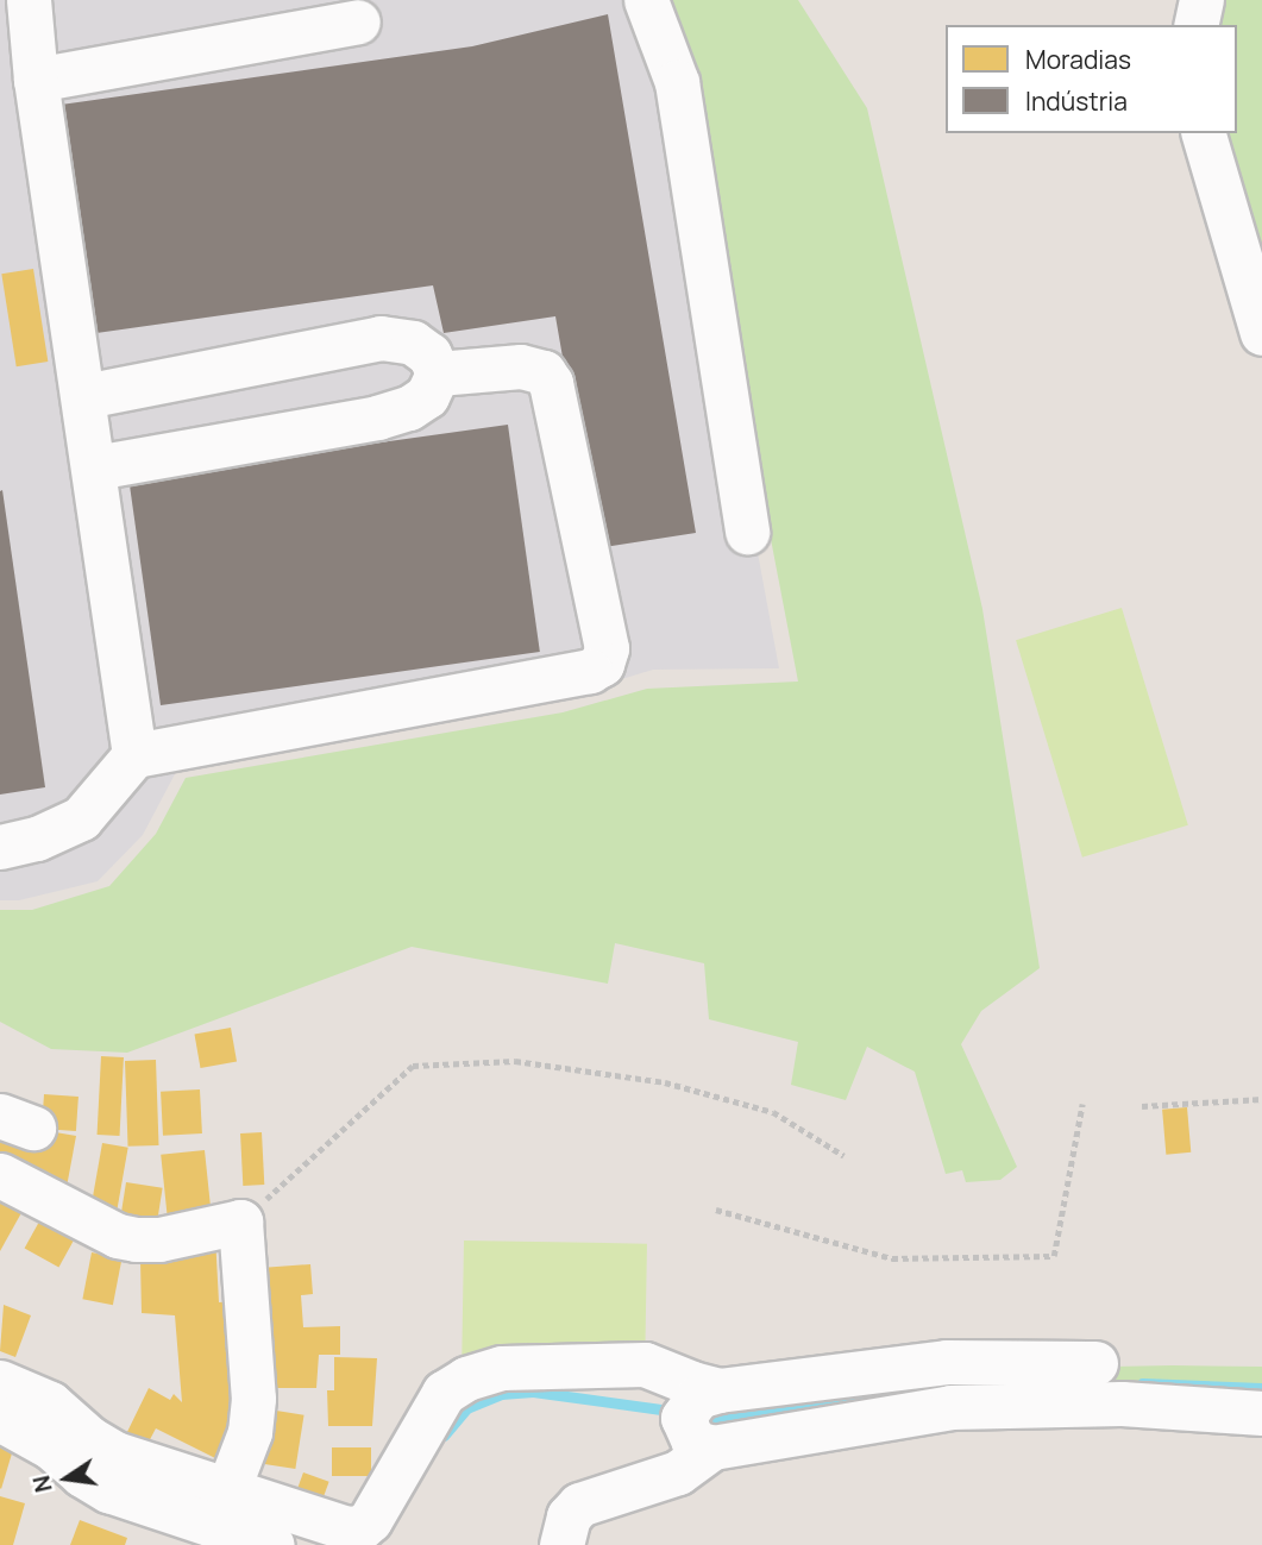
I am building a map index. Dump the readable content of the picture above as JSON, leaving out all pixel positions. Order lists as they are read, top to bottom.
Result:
{
  "legend": ["Moradias", "Indústria"],
  "north": "left"
}
